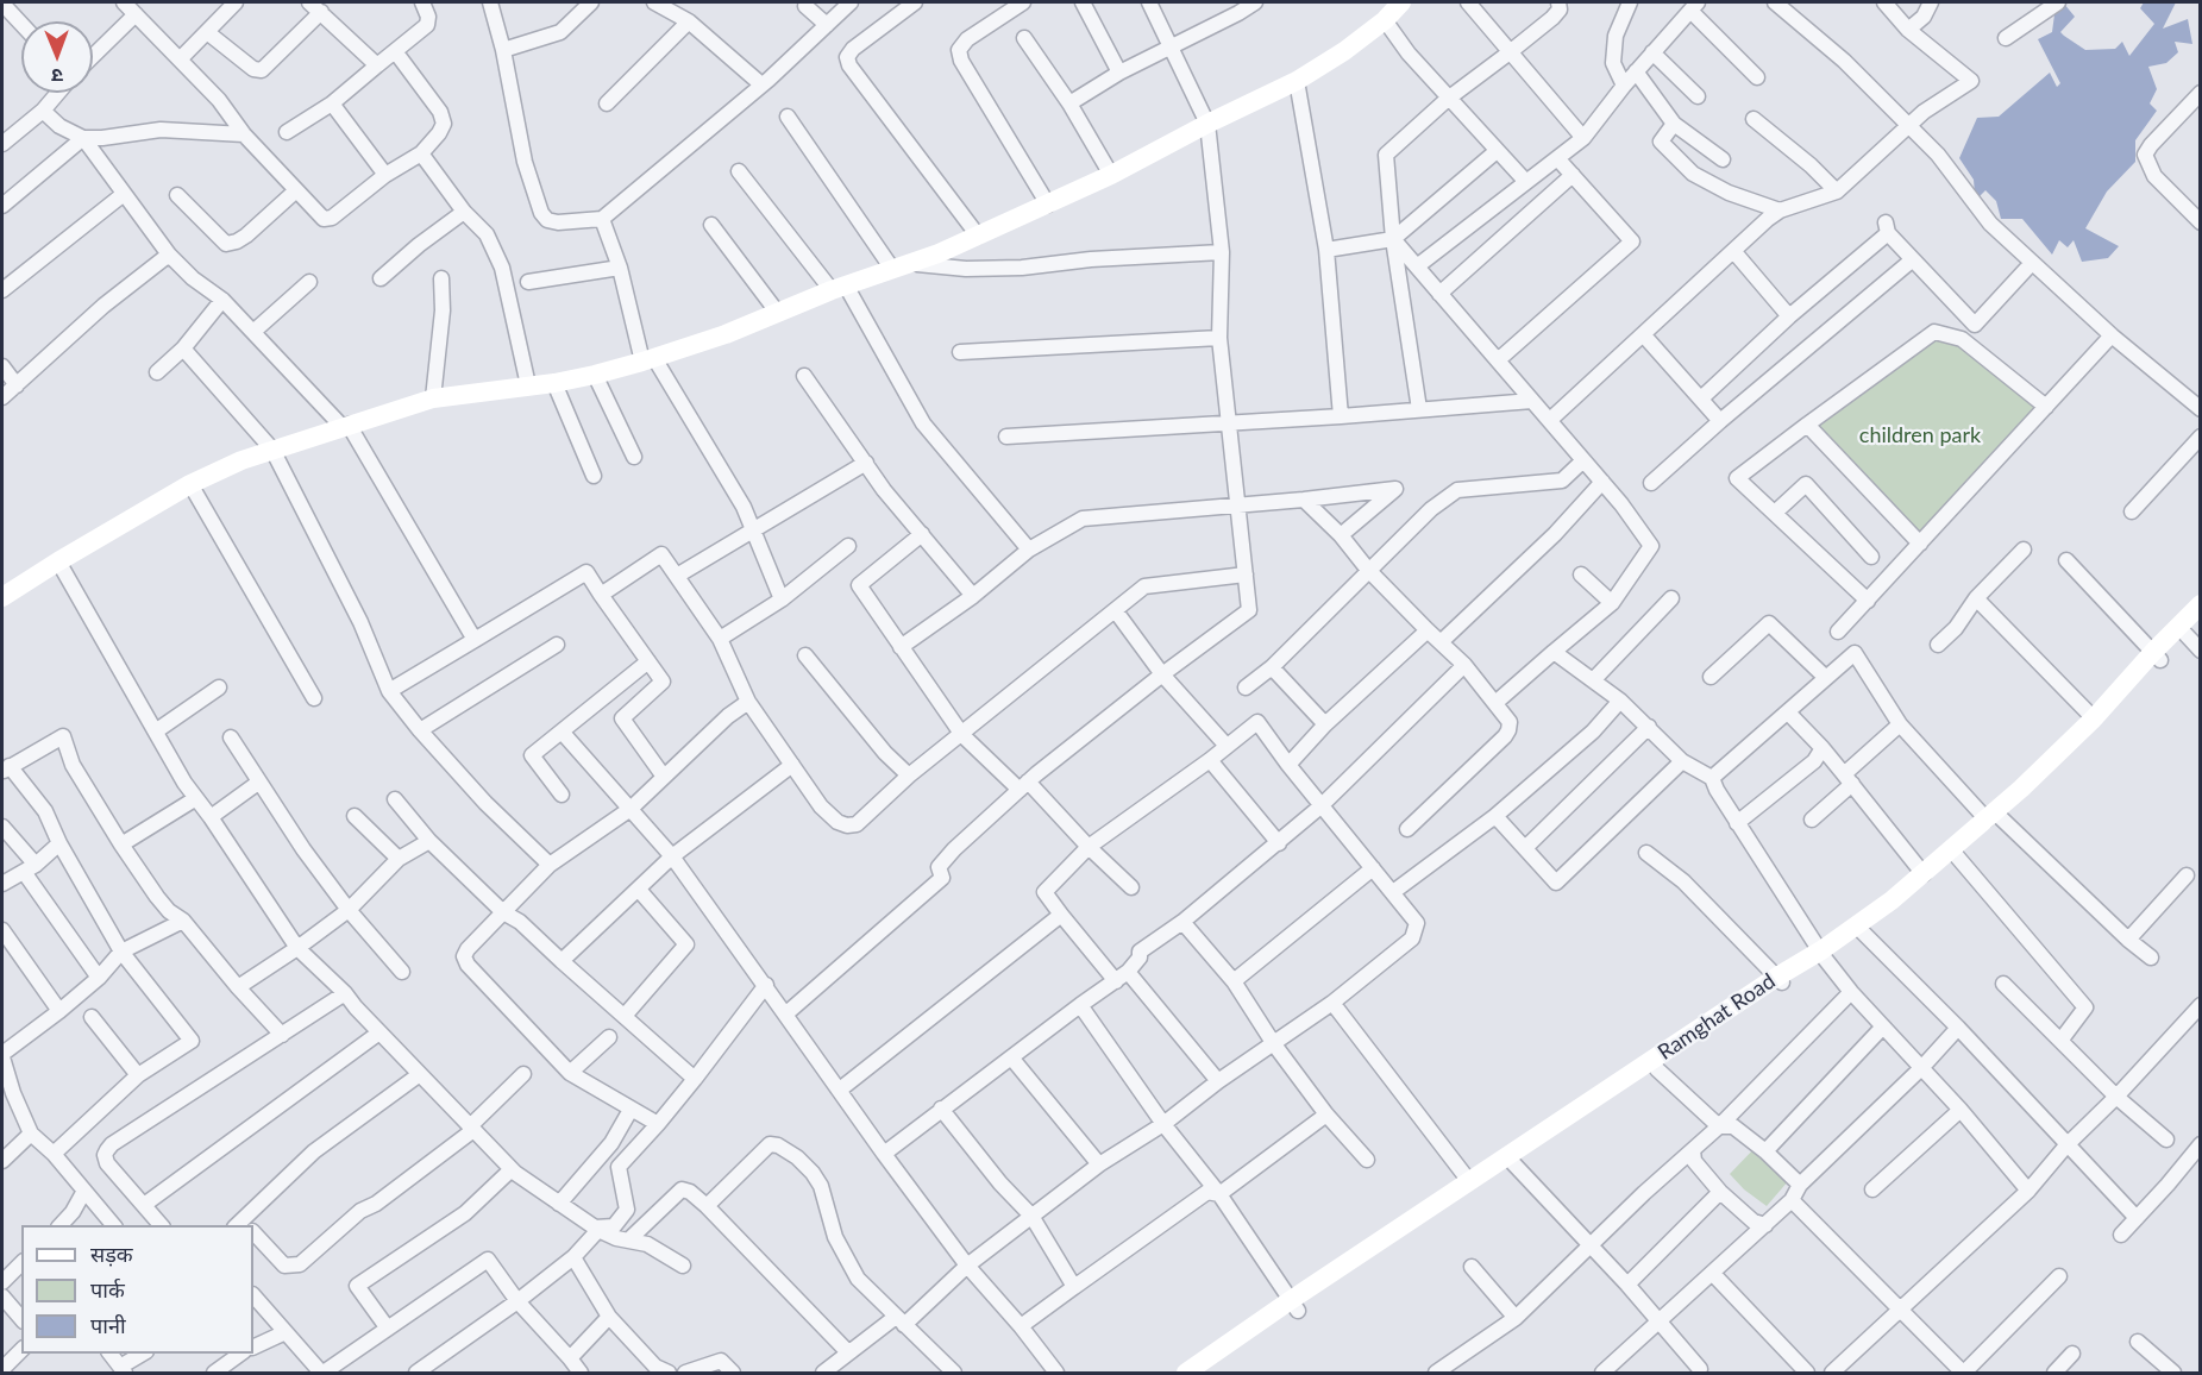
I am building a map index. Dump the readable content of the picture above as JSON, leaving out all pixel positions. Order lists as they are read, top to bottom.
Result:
{
  "streets": {
    "main road": ["Ramghat Road"]
  },
  "parks": ["children park"],
  "legend": ["सड़क", "पार्क", "पानी"],
  "north": "bottom"
}
